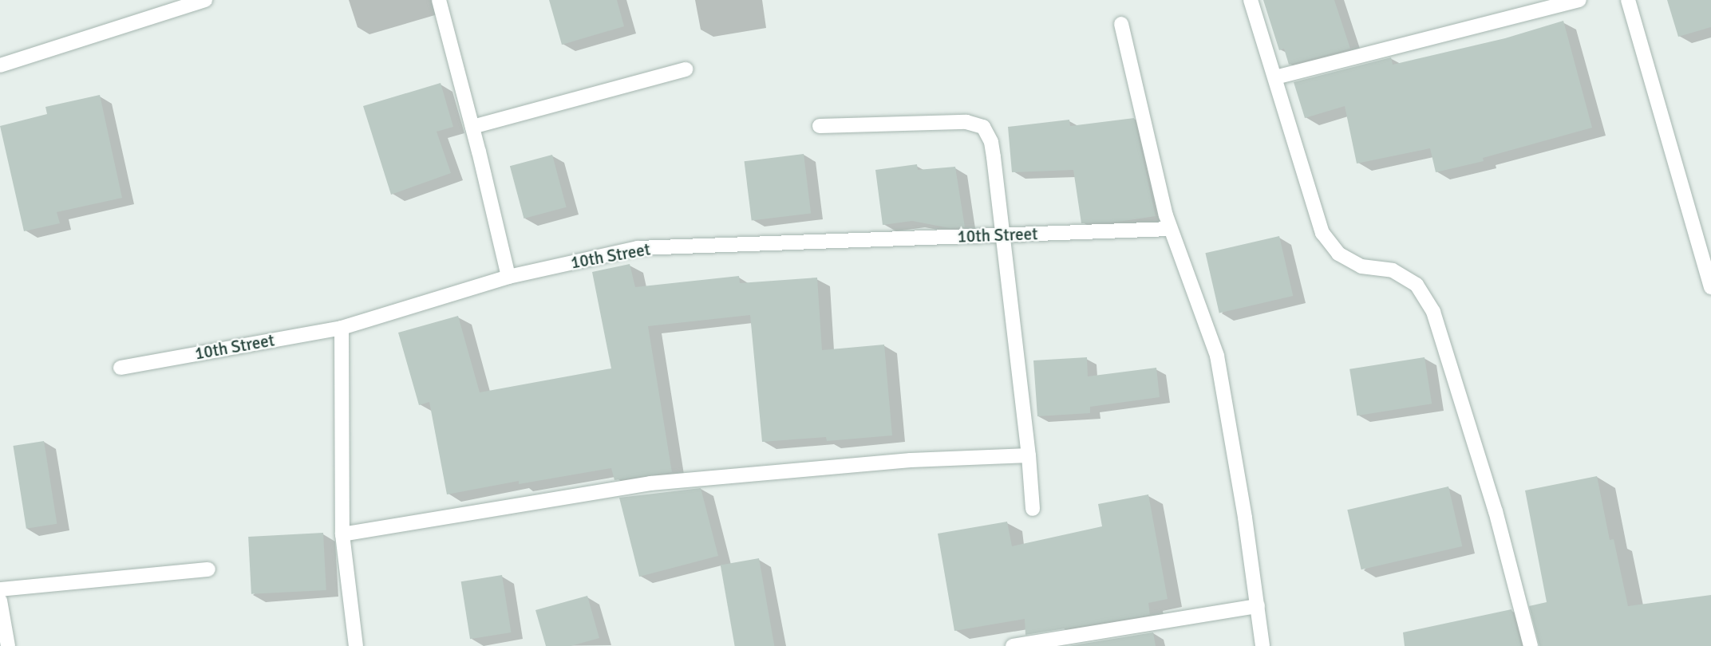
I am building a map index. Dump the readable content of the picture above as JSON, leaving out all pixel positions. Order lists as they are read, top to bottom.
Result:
{
  "streets": {
    "street": ["10th Street"]
  }
}
